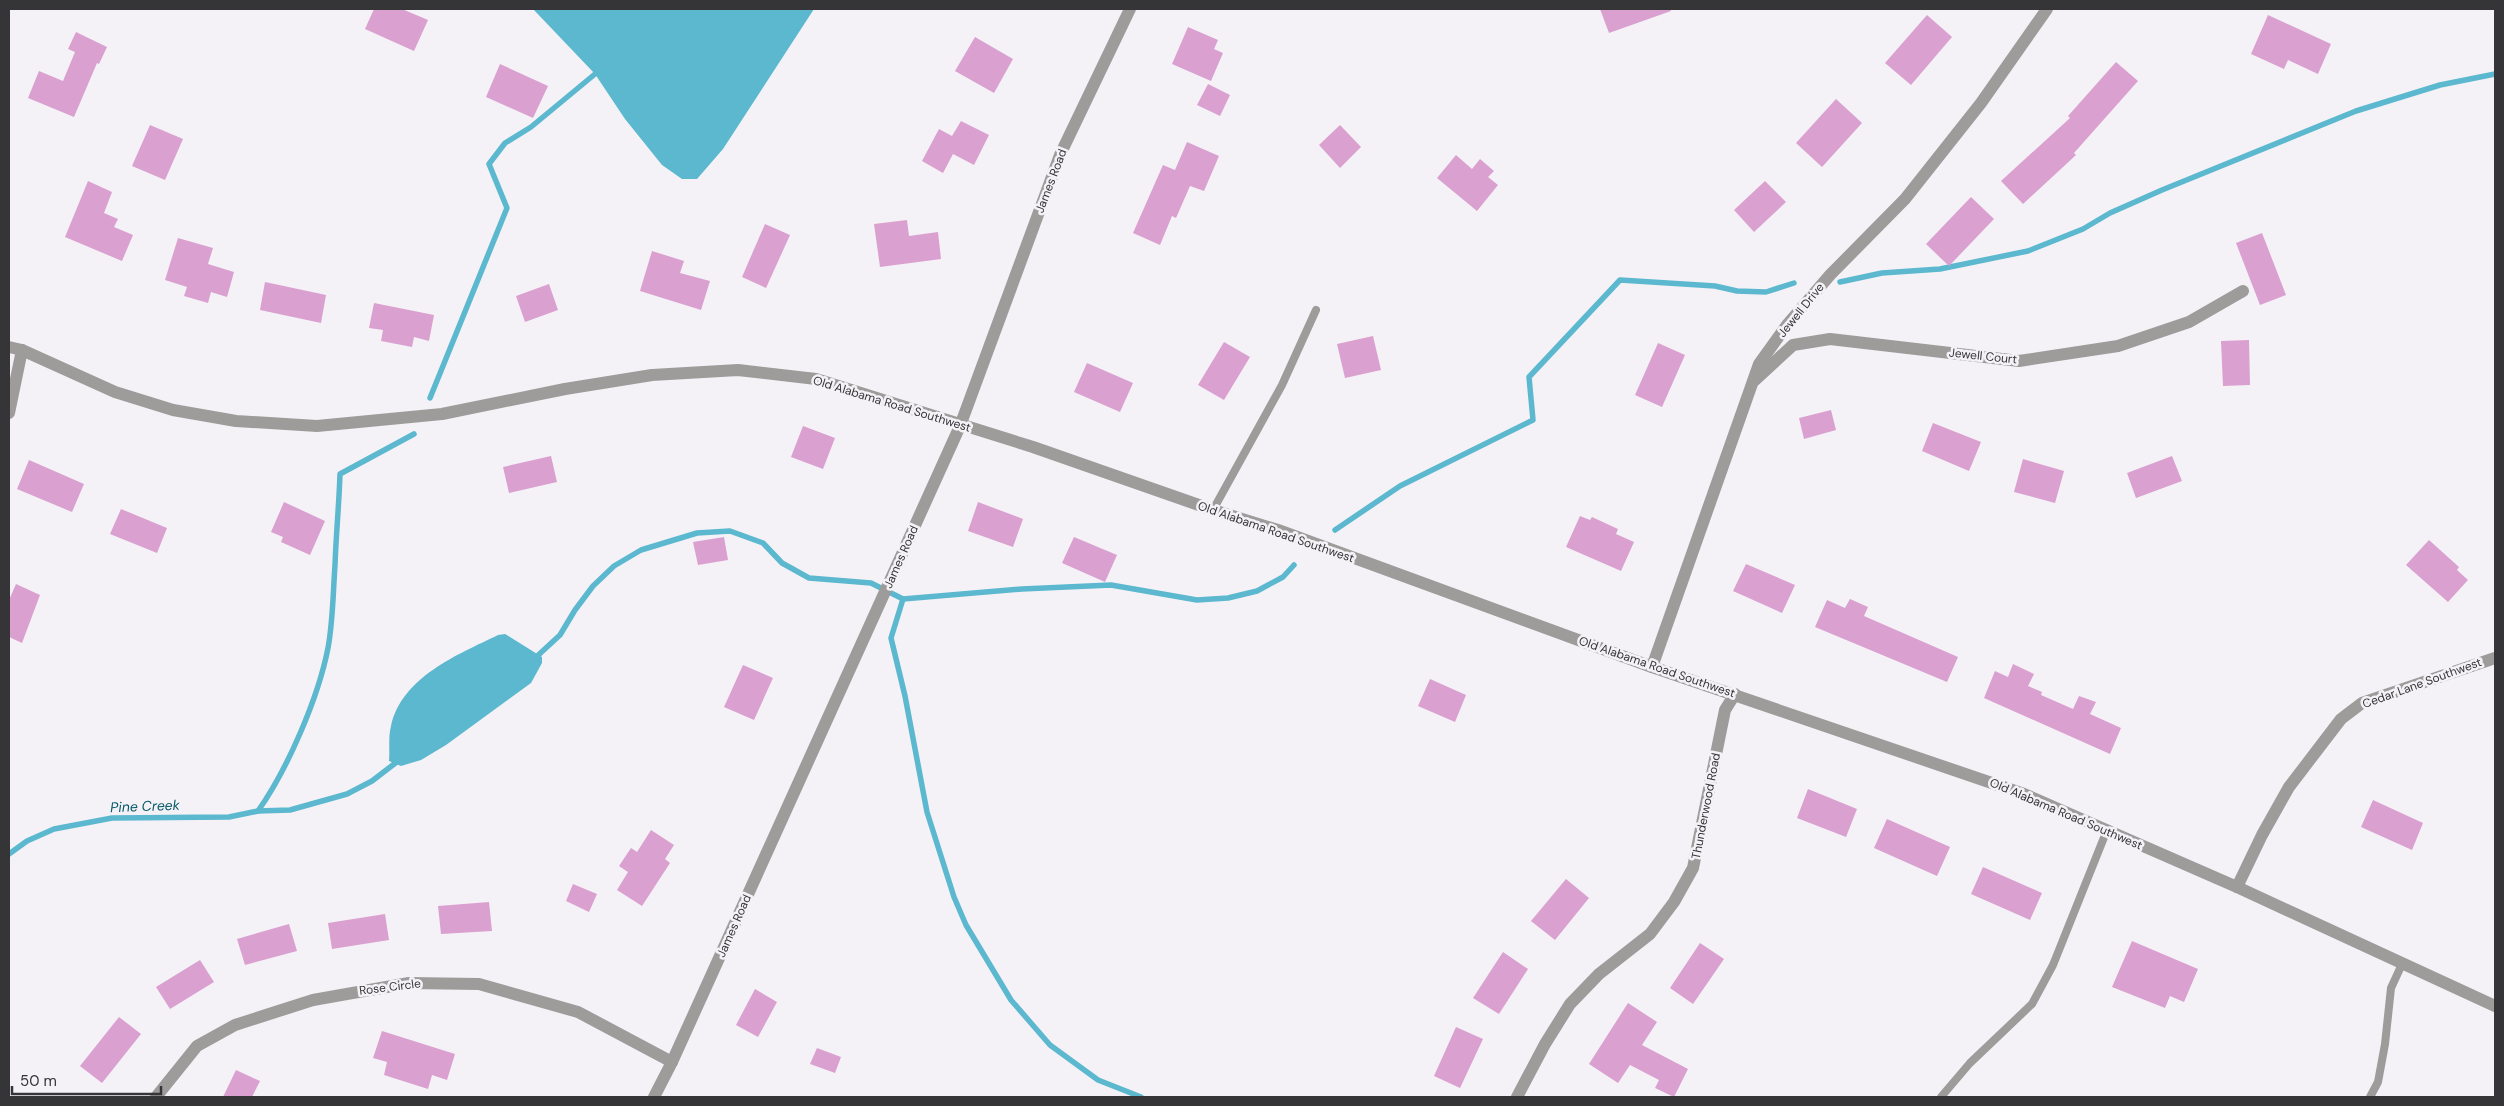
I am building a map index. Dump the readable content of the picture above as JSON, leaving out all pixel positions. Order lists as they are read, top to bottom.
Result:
{
  "streets": {
    "street": [
      "James Road",
      "Jewell Drive",
      "Jewell Court",
      "Old Alabama Road Southwest",
      "Cedar Lane Southwest",
      "Thunderwood Road",
      "Rose Circle"
    ]
  },
  "crossings": [
    ["James Road", "Old Alabama Road Southwest"],
    ["James Road", "Rose Circle"],
    ["Jewell Drive", "Jewell Court"],
    ["Jewell Drive", "Old Alabama Road Southwest"],
    ["Old Alabama Road Southwest", "Cedar Lane Southwest"],
    ["Old Alabama Road Southwest", "Thunderwood Road"]
  ],
  "water": ["Pine Creek"],
  "scale_bar": "50 m"
}
